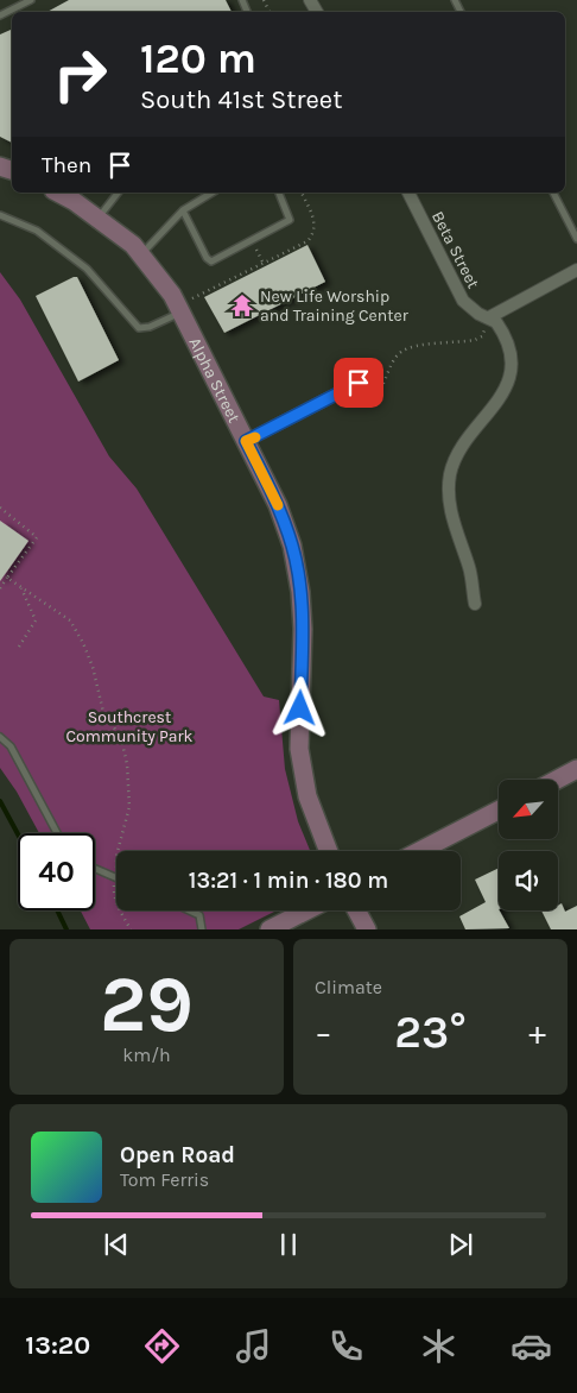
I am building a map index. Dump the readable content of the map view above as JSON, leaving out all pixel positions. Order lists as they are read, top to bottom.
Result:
{
  "streets": {
    "street": ["Beta Street", "Alpha Street"]
  },
  "parks": ["Southcrest Community Park"],
  "places": {
    "temple": ["New Life Worship and Training Center"]
  },
  "north": "bottom left",
  "page": {
    "turn": ["120 m", "South 41st Street"],
    "then": "Then",
    "limit": "40",
    "trip": "13:21 · 1 min · 180 m",
    "tile": [
      ["29", "km/h"],
      "Climate"
    ],
    "heat": ["−", "23°", "+"],
    "song": ["Open Road", "Tom Ferris"],
    "tabs": "13:20"
  }
}
